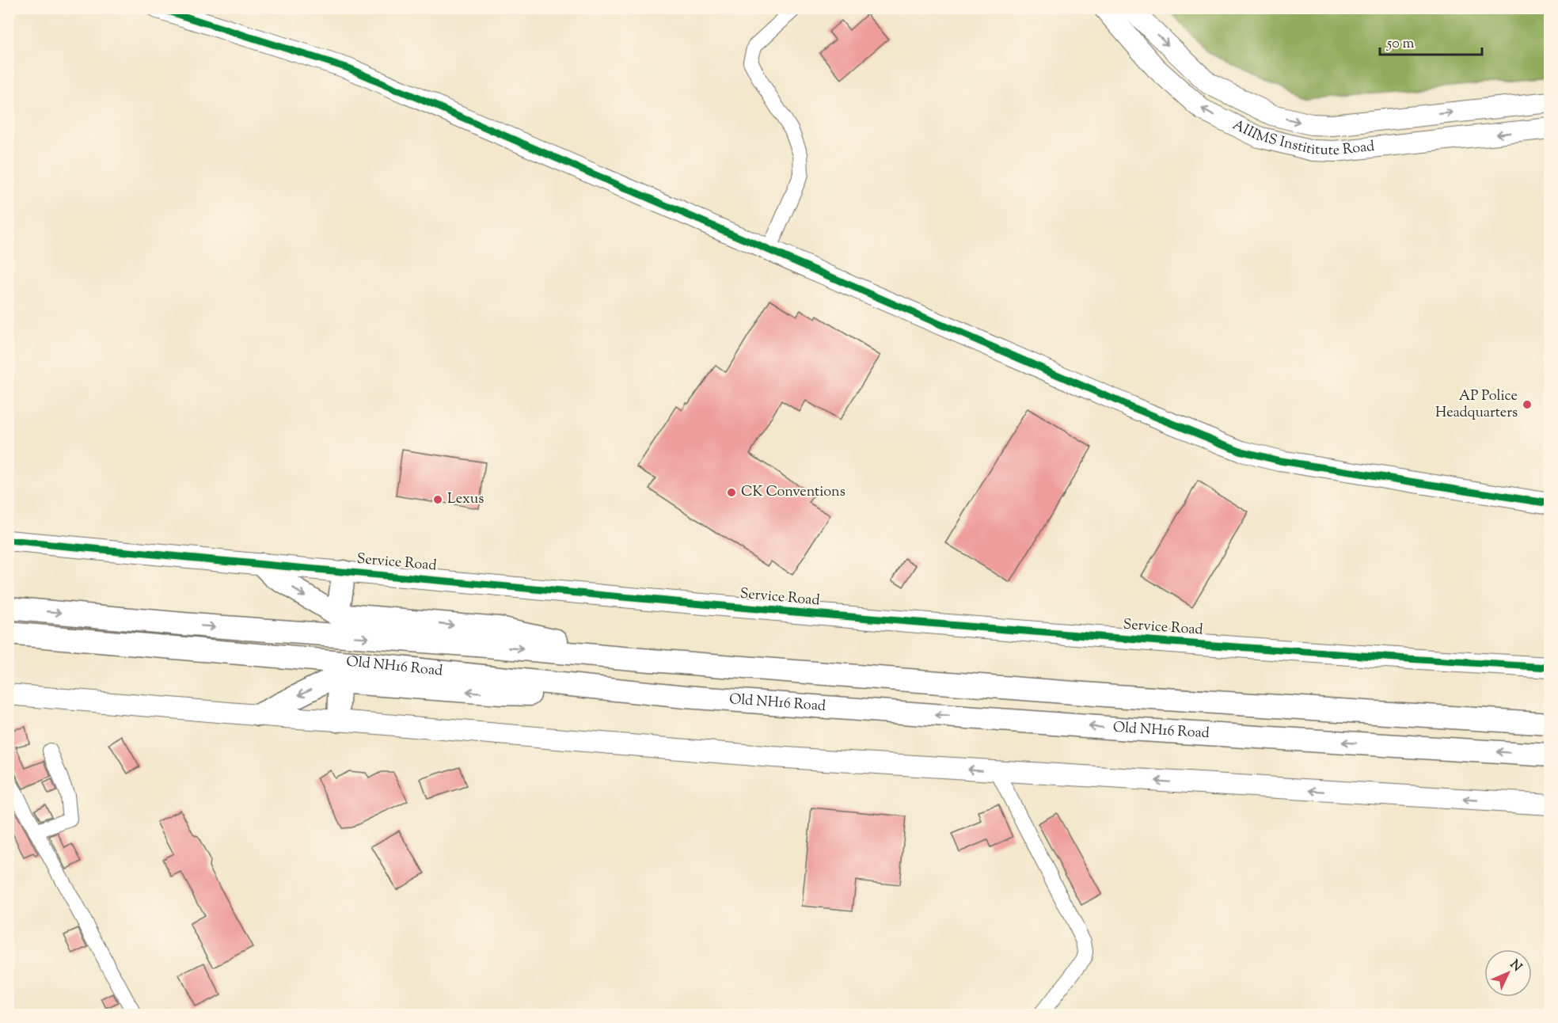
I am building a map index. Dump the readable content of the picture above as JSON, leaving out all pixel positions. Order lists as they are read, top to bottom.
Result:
{
  "streets": {
    "main road": ["Old NH16 Road"],
    "street": ["AIIIMS Instititute Road", "Service Road"]
  },
  "places": ["AP Police Headquarters", "CK Conventions", "Lexus"],
  "scale_bar": "50 m",
  "north": "top right"
}
